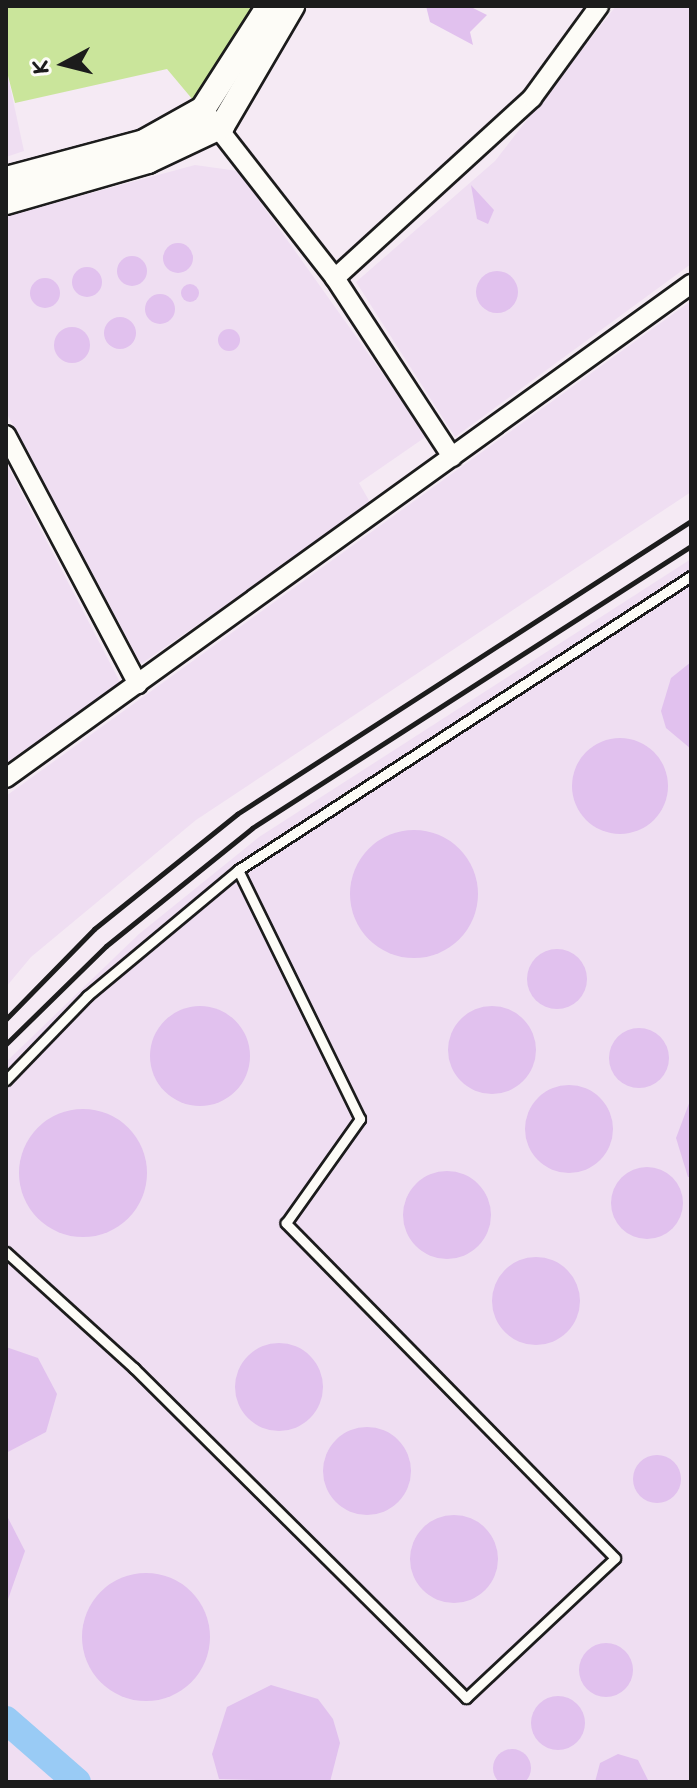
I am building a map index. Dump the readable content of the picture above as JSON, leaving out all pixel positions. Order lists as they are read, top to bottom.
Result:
{
  "north": "left"
}
